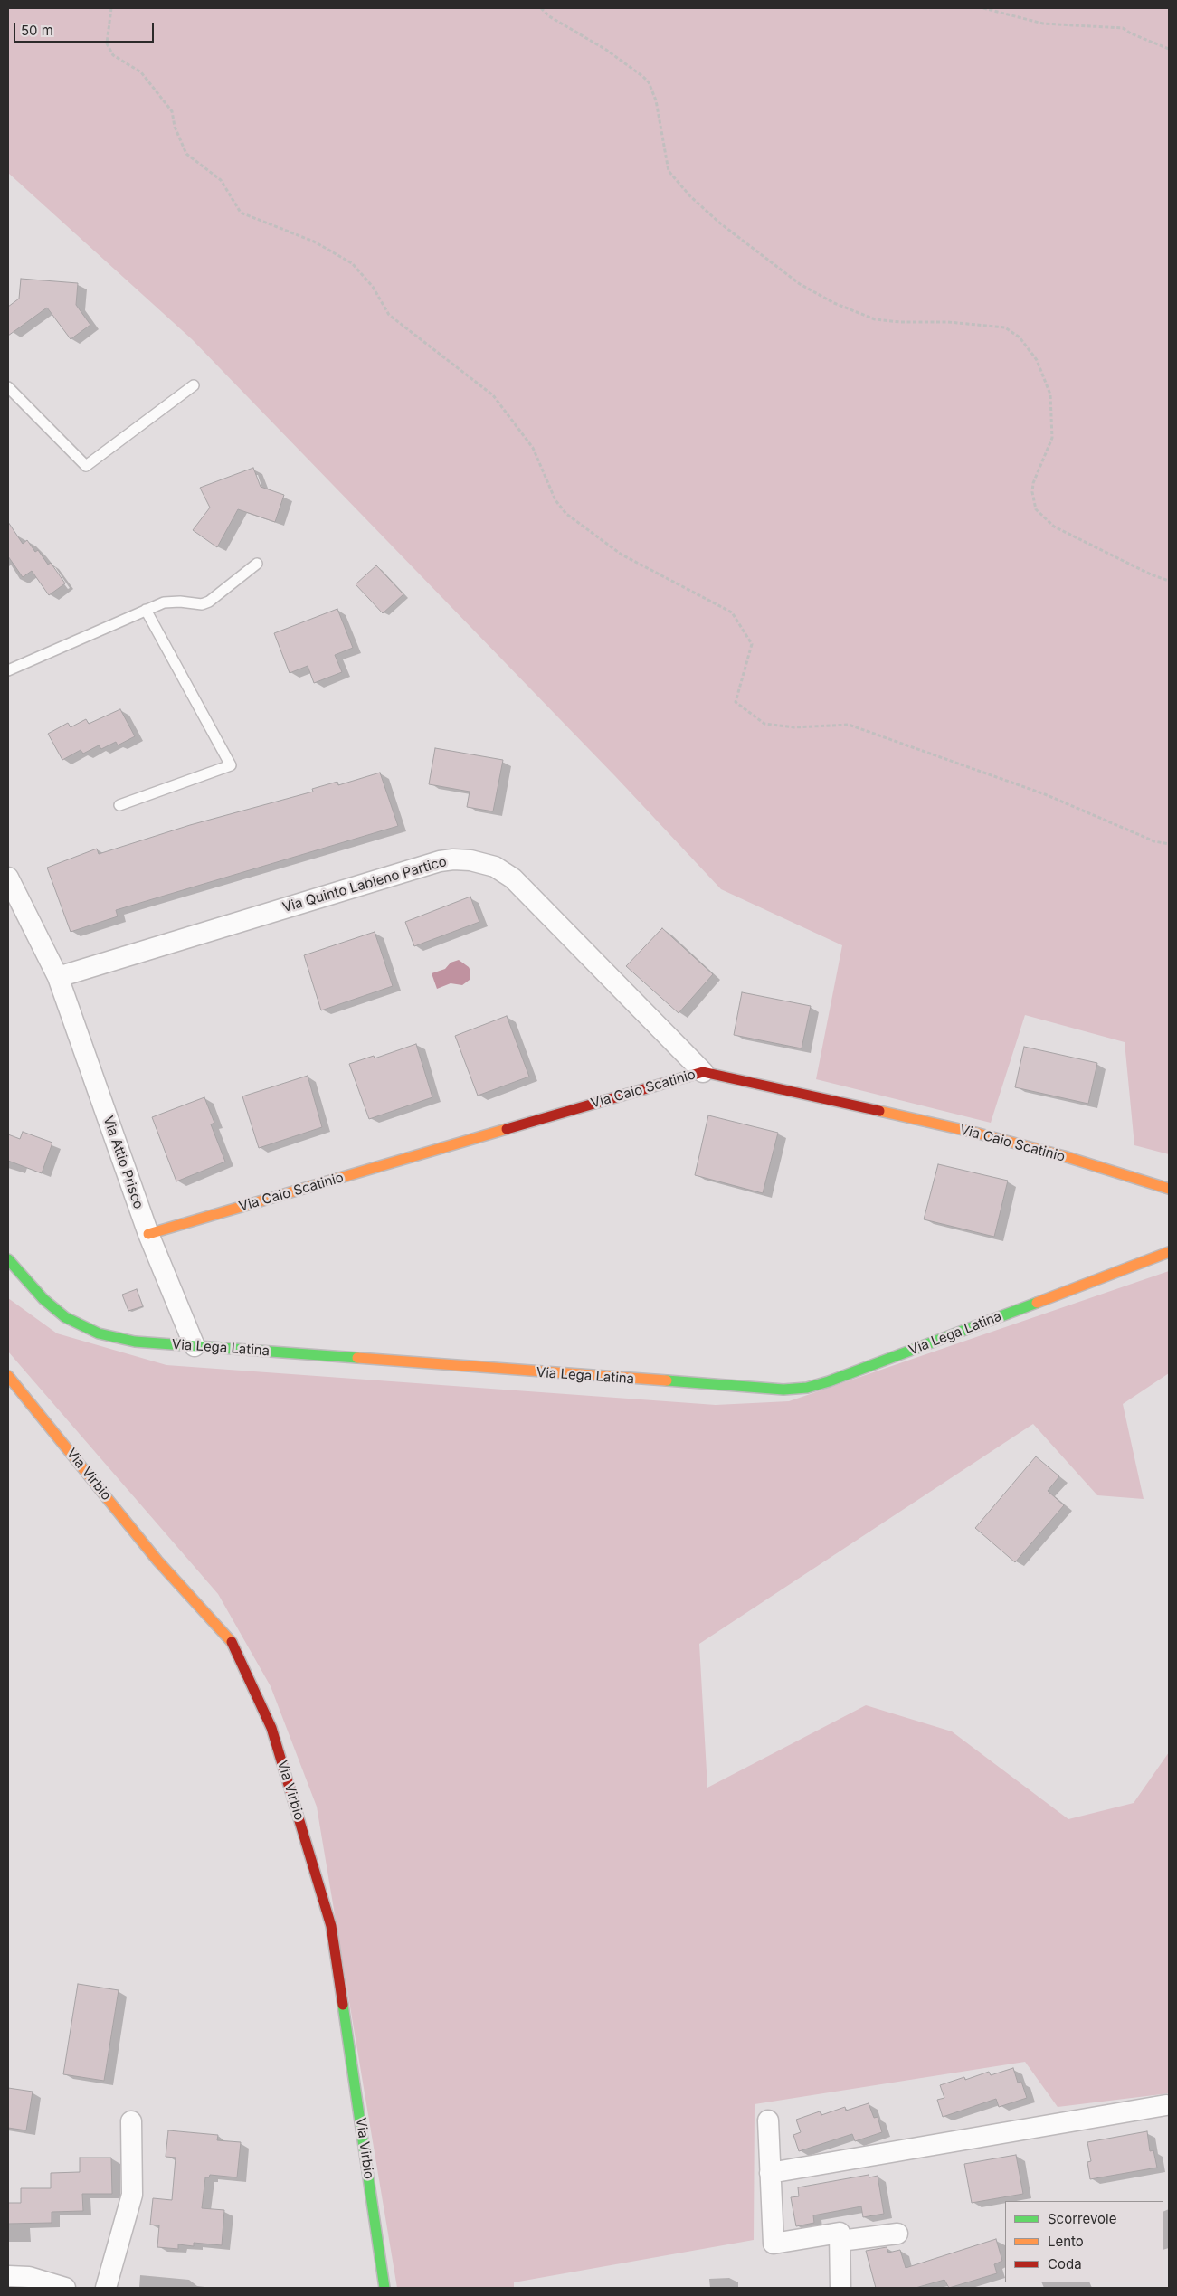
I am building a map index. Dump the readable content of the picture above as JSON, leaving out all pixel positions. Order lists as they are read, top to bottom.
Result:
{
  "streets": {
    "street": [
      "Via Quinto Labieno Partico",
      "Via Caio Scatinio",
      "Via Attio Prisco",
      "Via Lega Latina",
      "Via Virbio"
    ]
  },
  "crossings": [
    ["Via Quinto Labieno Partico", "Via Caio Scatinio"],
    ["Via Quinto Labieno Partico", "Via Attio Prisco"],
    ["Via Caio Scatinio", "Via Attio Prisco"],
    ["Via Attio Prisco", "Via Lega Latina"]
  ],
  "legend": ["Scorrevole", "Lento", "Coda"],
  "scale_bar": "50 m"
}
